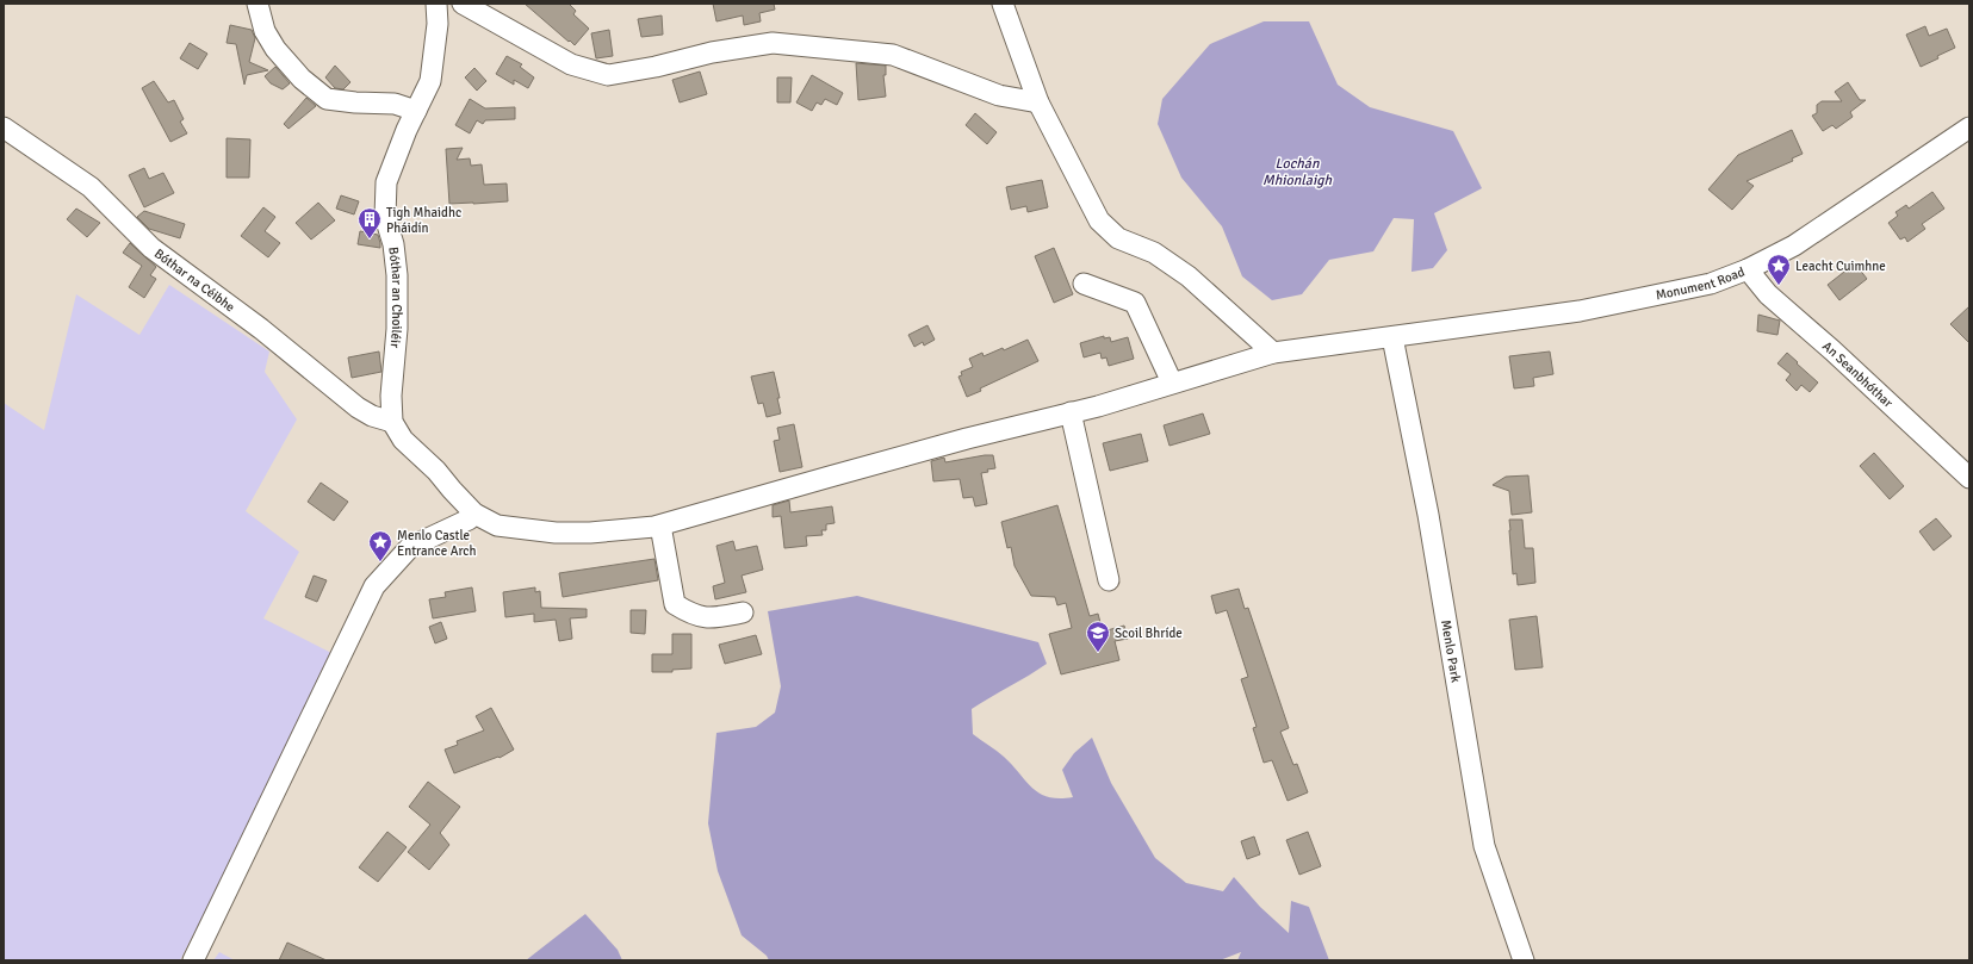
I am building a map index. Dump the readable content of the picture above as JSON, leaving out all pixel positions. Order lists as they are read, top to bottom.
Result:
{
  "streets": {
    "street": [
      "Bóthar na Céibhe",
      "Monument Road",
      "Bóthar an Choiléir",
      "An Seanbhóthar",
      "Menlo Park"
    ]
  },
  "crossings": [
    ["Bóthar na Céibhe", "Bóthar an Choiléir"],
    ["Monument Road", "Bóthar an Choiléir"],
    ["Monument Road", "An Seanbhóthar"],
    ["Monument Road", "Menlo Park"]
  ],
  "water": ["Lochán Mhionlaigh"],
  "places": {
    "building": ["Tigh Mhaidhc Pháidín"],
    "place": ["Leacht Cuimhne", "Menlo Castle Entrance Arch"],
    "school or university": ["Scoil Bhríde"]
  }
}
